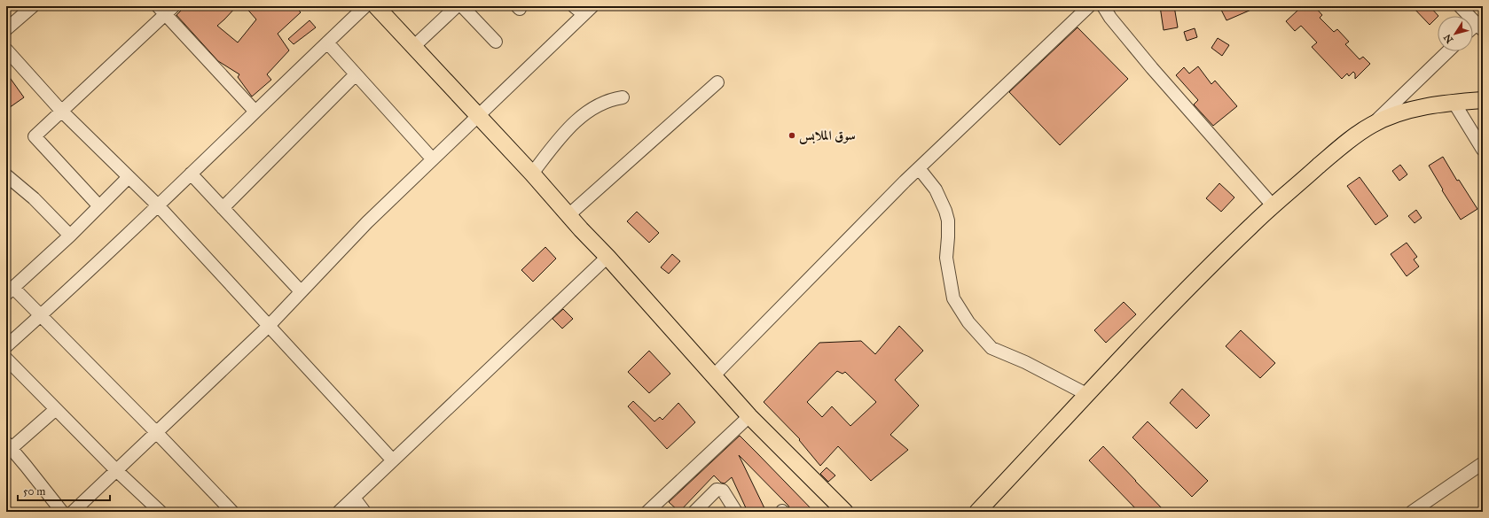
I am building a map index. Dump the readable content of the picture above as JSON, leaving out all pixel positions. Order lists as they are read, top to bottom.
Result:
{
  "places": ["سوق الملابس"],
  "scale_bar": "50 m",
  "north": "bottom left"
}
